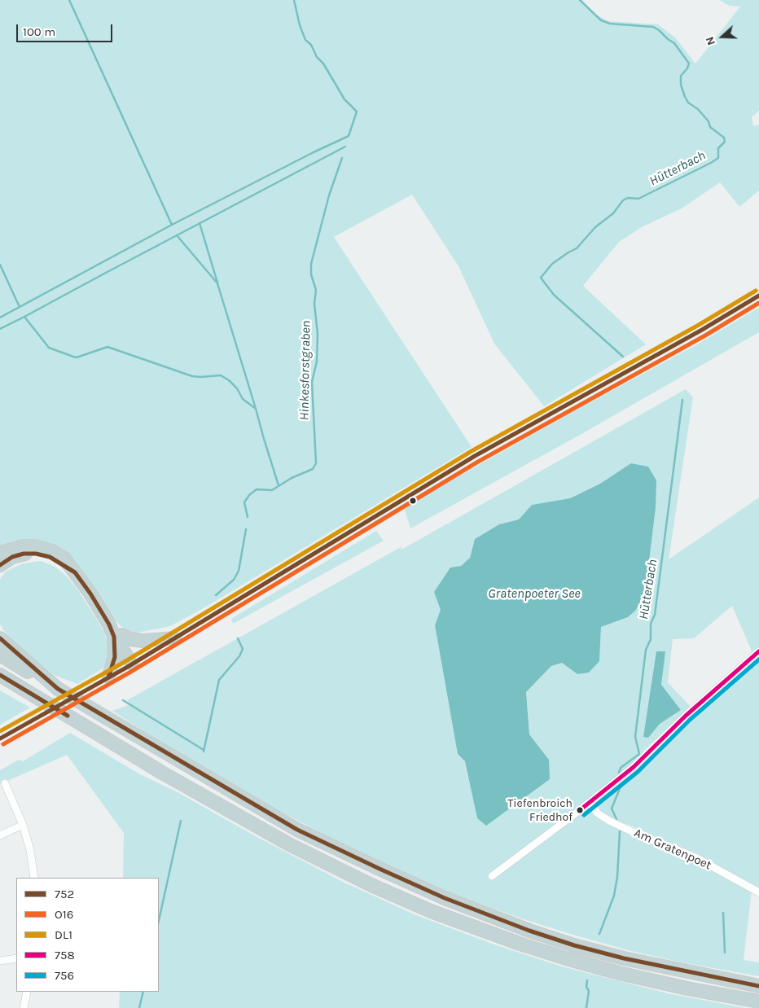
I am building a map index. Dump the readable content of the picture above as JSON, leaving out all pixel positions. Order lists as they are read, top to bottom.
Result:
{
  "streets": {
    "street": ["Am Gratenpoet"]
  },
  "water": ["Hütterbach", "Hinkesforstgraben", "Gratenpoeter See"],
  "places": ["Tiefenbroich Friedhof"],
  "lines": [
    "transit line DL1",
    "transit line 752",
    "transit line O16",
    "transit line 758",
    "transit line 756"
  ],
  "legend": [
    "752",
    "O16",
    "DL1",
    "758",
    "756"
  ],
  "scale_bar": "100 m",
  "north": "left"
}
